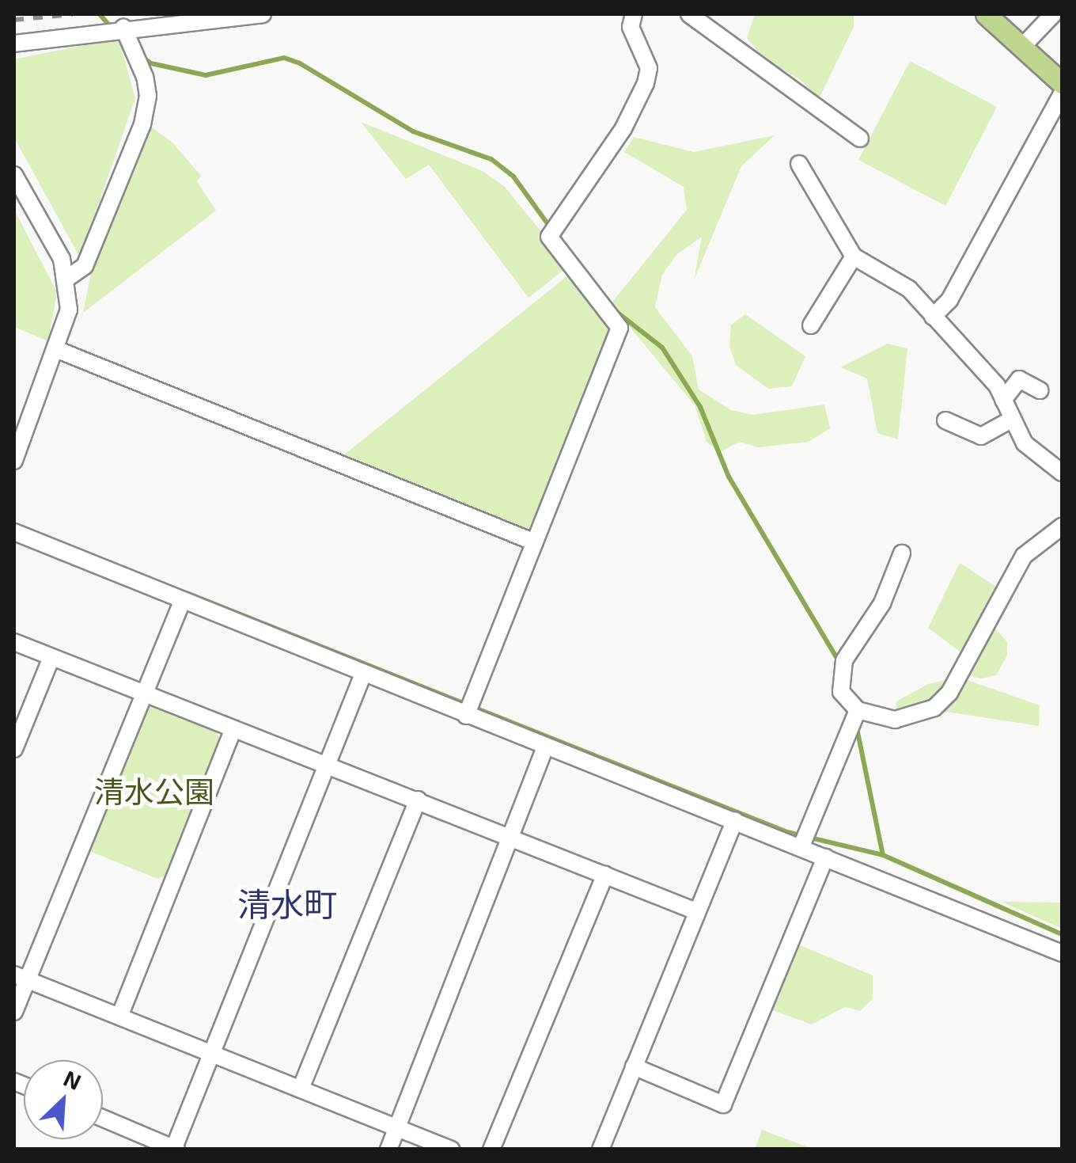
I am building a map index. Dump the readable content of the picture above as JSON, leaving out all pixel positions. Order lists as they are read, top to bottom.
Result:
{
  "districts": ["清水町"],
  "parks": ["清水公園"],
  "north": "top right"
}
